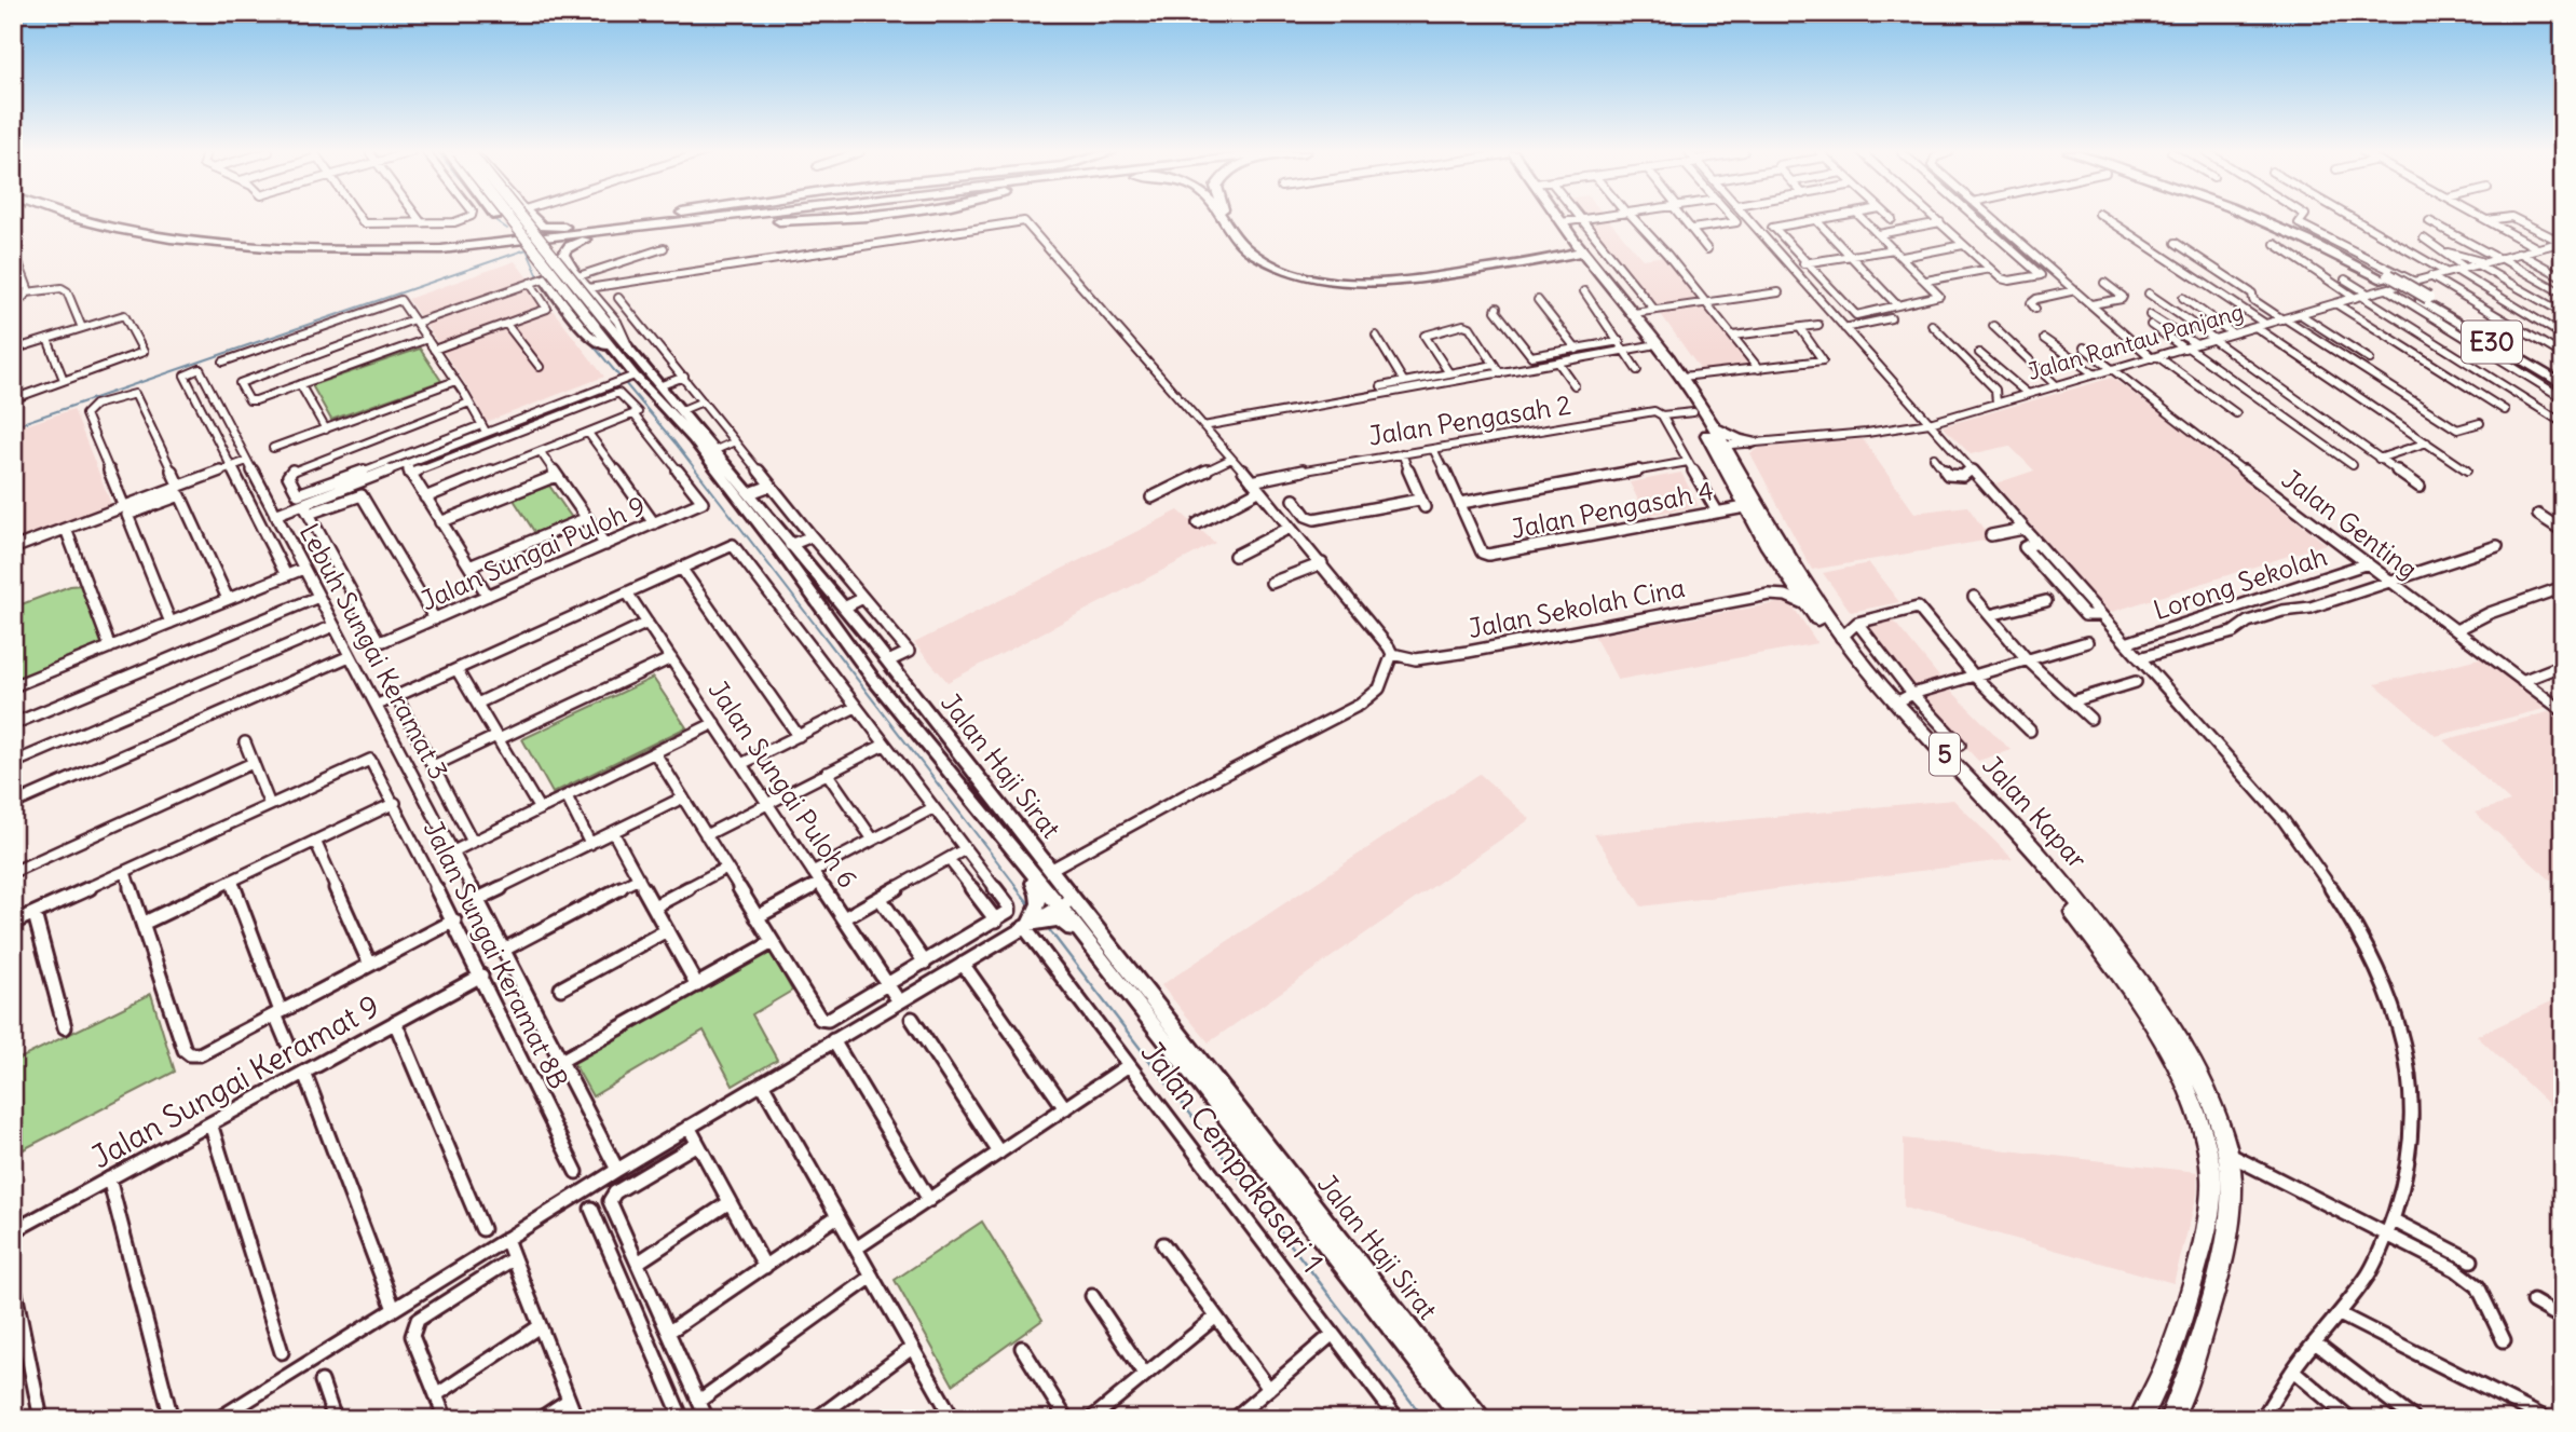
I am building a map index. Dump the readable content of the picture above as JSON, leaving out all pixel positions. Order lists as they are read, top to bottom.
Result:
{
  "streets": {
    "highway": ["E30", "5", "Jalan Kapar"],
    "main road": ["Jalan Haji Sirat"],
    "street": [
      "Jalan Rantau Panjang",
      "Jalan Pengasah 2",
      "Jalan Pengasah 4",
      "Jalan Genting",
      "Jalan Sungai Puloh 9",
      "Lorong Sekolah",
      "Jalan Sekolah Cina",
      "Lebuh Sungai Keramat 3",
      "Jalan Sungai Puloh 6",
      "Jalan Sungai Keramat 8B",
      "Jalan Sungai Keramat 9",
      "Jalan Cempakasari 1"
    ]
  },
  "crossings": [
    ["Jalan Rantau Panjang", "E30"],
    ["Jalan Rantau Panjang", "Jalan Genting"],
    ["Jalan Rantau Panjang", "Jalan Kapar"],
    ["Jalan Pengasah 2", "Jalan Kapar"],
    ["Jalan Pengasah 4", "Jalan Kapar"],
    ["Jalan Genting", "Lorong Sekolah"],
    ["Jalan Sungai Puloh 9", "Lebuh Sungai Keramat 3"],
    ["Jalan Sekolah Cina", "Jalan Kapar"],
    ["Jalan Sungai Keramat 8B", "Jalan Sungai Keramat 9"]
  ]
}
